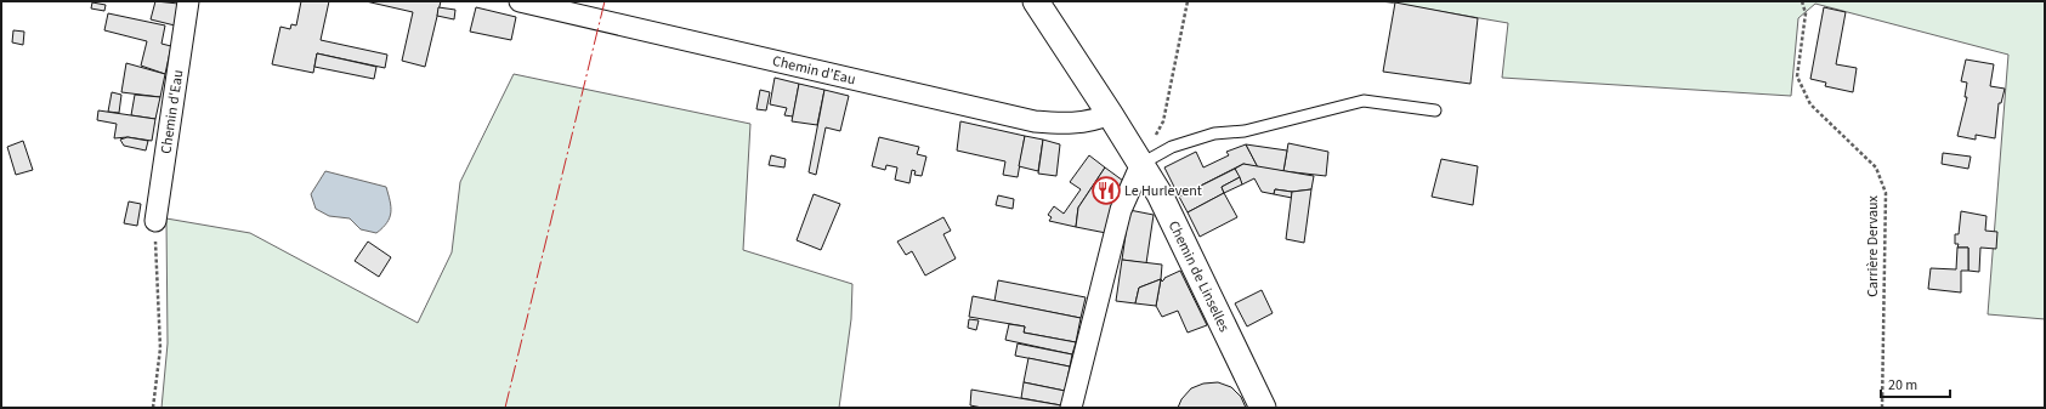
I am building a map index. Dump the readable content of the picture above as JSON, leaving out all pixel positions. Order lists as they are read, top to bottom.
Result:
{
  "streets": {
    "street": ["Chemin d'Eau", "Chemin de Linselles"],
    "path": ["Carrière Dervaux"]
  },
  "crossings": [
    ["Chemin d'Eau", "Chemin de Linselles"]
  ],
  "places": {
    "restaurant": ["Le Hurlevent"]
  },
  "scale_bar": "20 m"
}
